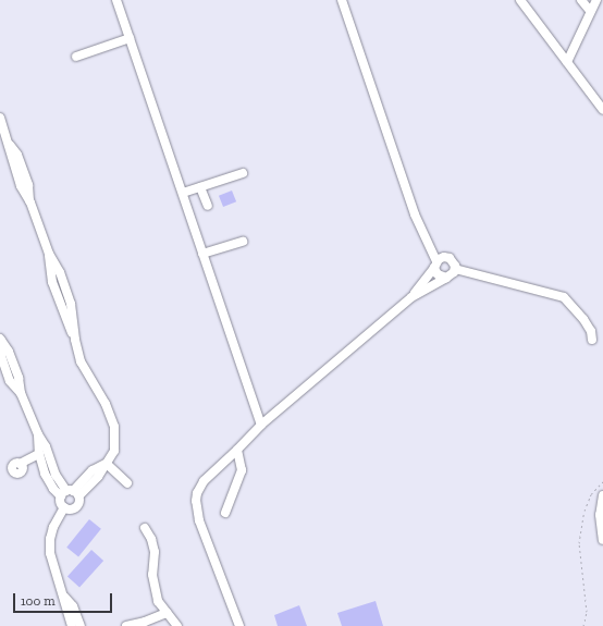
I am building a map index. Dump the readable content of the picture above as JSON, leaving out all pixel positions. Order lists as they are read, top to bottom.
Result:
{
  "scale_bar": "100 m"
}
